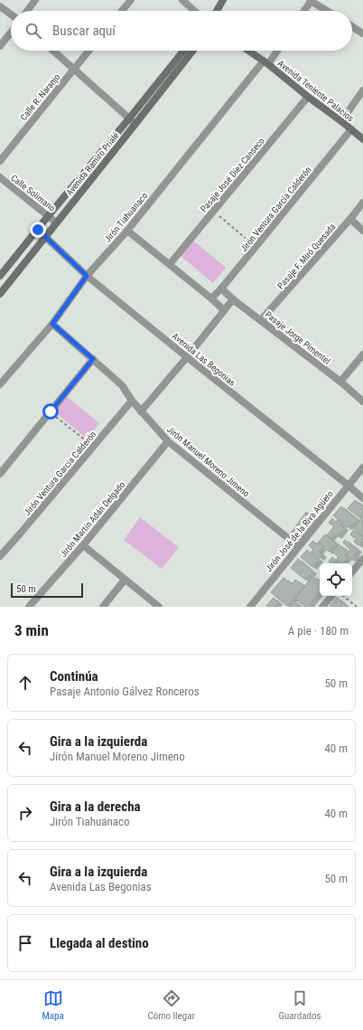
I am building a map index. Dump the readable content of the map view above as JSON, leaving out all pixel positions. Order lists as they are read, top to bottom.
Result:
{
  "streets": {
    "street": [
      "Avenida Teniente Palacios",
      "Calle R. Naranjo",
      "Avenida Ramiro Prialé",
      "Pasaje José Díez Canseco",
      "Calle Solimano",
      "Jirón Ventura García Calderón",
      "Jirón Tiahuanaco",
      "Pasaje F. Miró Quesada",
      "Pasaje Jorge Pimentel",
      "Avenida Las Begonias",
      "Jirón Manuel Moreno Jimeno",
      "Jirón Martín Adán Delgado",
      "Jirón José de la Riva Agüero"
    ]
  },
  "crossings": [
    ["Avenida Teniente Palacios", "Pasaje José Díez Canseco"],
    ["Avenida Teniente Palacios", "Jirón Ventura García Calderón"],
    ["Avenida Teniente Palacios", "Jirón Tiahuanaco"],
    ["Avenida Ramiro Prialé", "Calle Solimano"],
    ["Avenida Ramiro Prialé", "Avenida Las Begonias"],
    ["Jirón Ventura García Calderón", "Pasaje Jorge Pimentel"],
    ["Jirón Ventura García Calderón", "Jirón Manuel Moreno Jimeno"],
    ["Jirón Tiahuanaco", "Avenida Las Begonias"],
    ["Jirón Tiahuanaco", "Jirón Manuel Moreno Jimeno"],
    ["Pasaje F. Miró Quesada", "Pasaje Jorge Pimentel"],
    ["Avenida Las Begonias", "Jirón José de la Riva Agüero"],
    ["Jirón Manuel Moreno Jimeno", "Jirón Martín Adán Delgado"],
    ["Jirón Manuel Moreno Jimeno", "Jirón José de la Riva Agüero"]
  ],
  "scale_bar": "50 m",
  "page": {
    "search": "Buscar aquí",
    "scale": "50 m",
    "heading": ["3 min", "A pie · 180 m"],
    "list": [
      ["Continúa", "Pasaje Antonio Gálvez Ronceros", "50 m"],
      ["Gira a la izquierda", "Jirón Manuel Moreno Jimeno", "40 m"],
      ["Gira a la derecha", "Jirón Tiahuanaco", "40 m"],
      ["Gira a la izquierda", "Avenida Las Begonias", "50 m"],
      "Llegada al destino"
    ],
    "nav": ["Mapa", "Cómo llegar", "Guardados"]
  }
}
